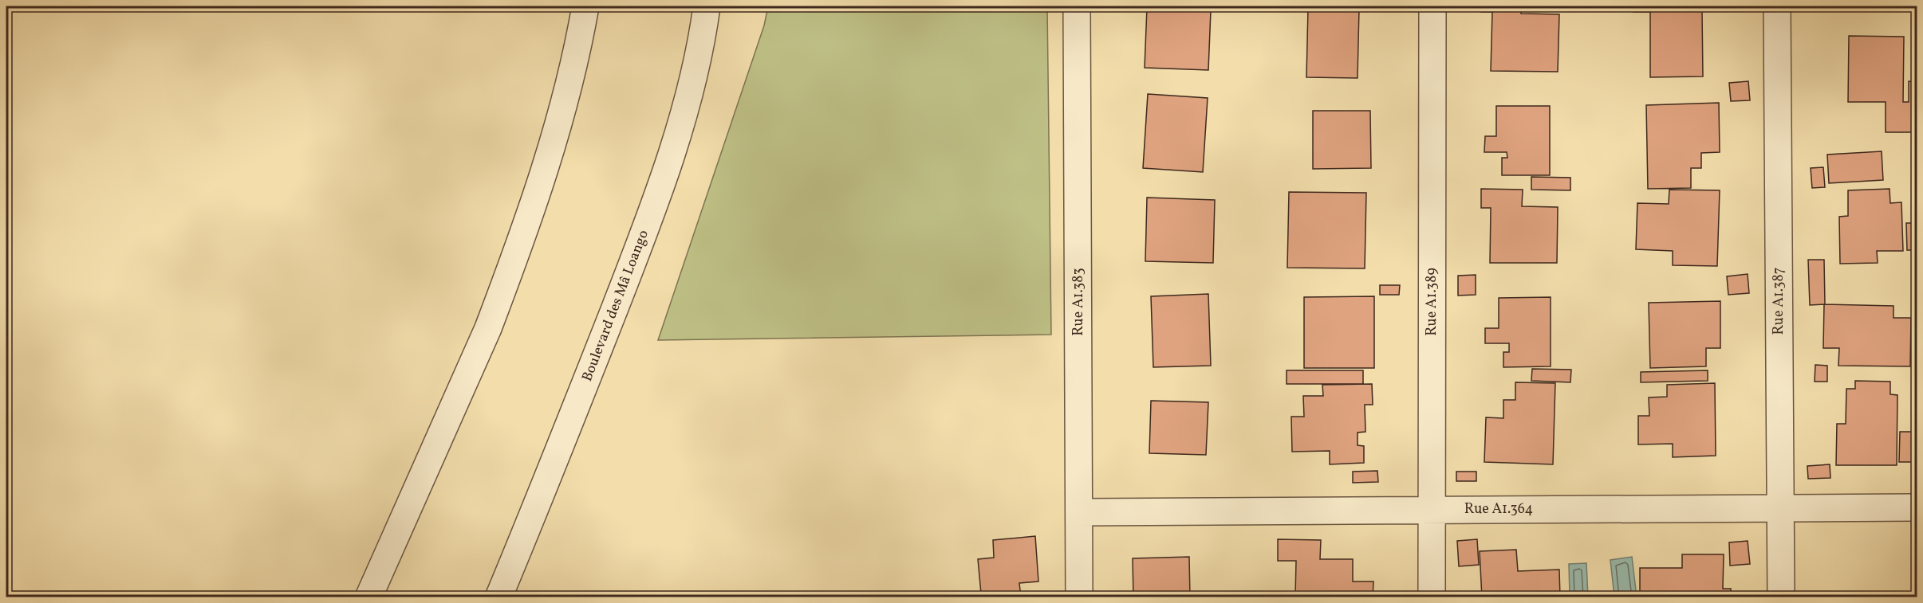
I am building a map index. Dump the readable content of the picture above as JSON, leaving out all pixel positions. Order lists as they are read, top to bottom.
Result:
{
  "streets": {
    "street": [
      "Rue A1.387",
      "Rue A1.383",
      "Rue A1.389",
      "Boulevard des Mâ Loango",
      "Rue A1.364"
    ]
  },
  "crossings": [
    ["Rue A1.387", "Rue A1.364"],
    ["Rue A1.383", "Rue A1.364"],
    ["Rue A1.389", "Rue A1.364"]
  ]
}
